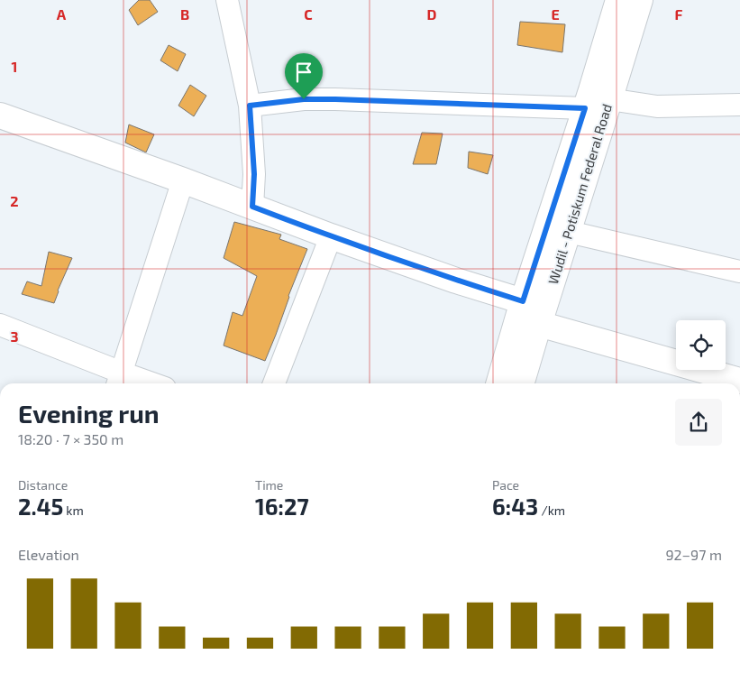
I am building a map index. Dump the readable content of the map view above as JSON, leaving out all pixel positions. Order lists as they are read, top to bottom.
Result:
{
  "streets": {
    "main road": ["Wudil - Potiskum Federal Road"]
  },
  "page": {
    "heading": ["Evening run", "18:20 · 7 × 350 m"],
    "stats": [
      ["Distance", "2.45 km"],
      ["Time", "16:27"],
      ["Pace", "6:43 /km"]
    ],
    "chart": ["Elevation", "92–97 m"]
  },
  "grid": {
    "columns": [
      "A",
      "B",
      "C",
      "D",
      "E",
      "F"
    ],
    "rows": ["1", "2", "3"]
  }
}
